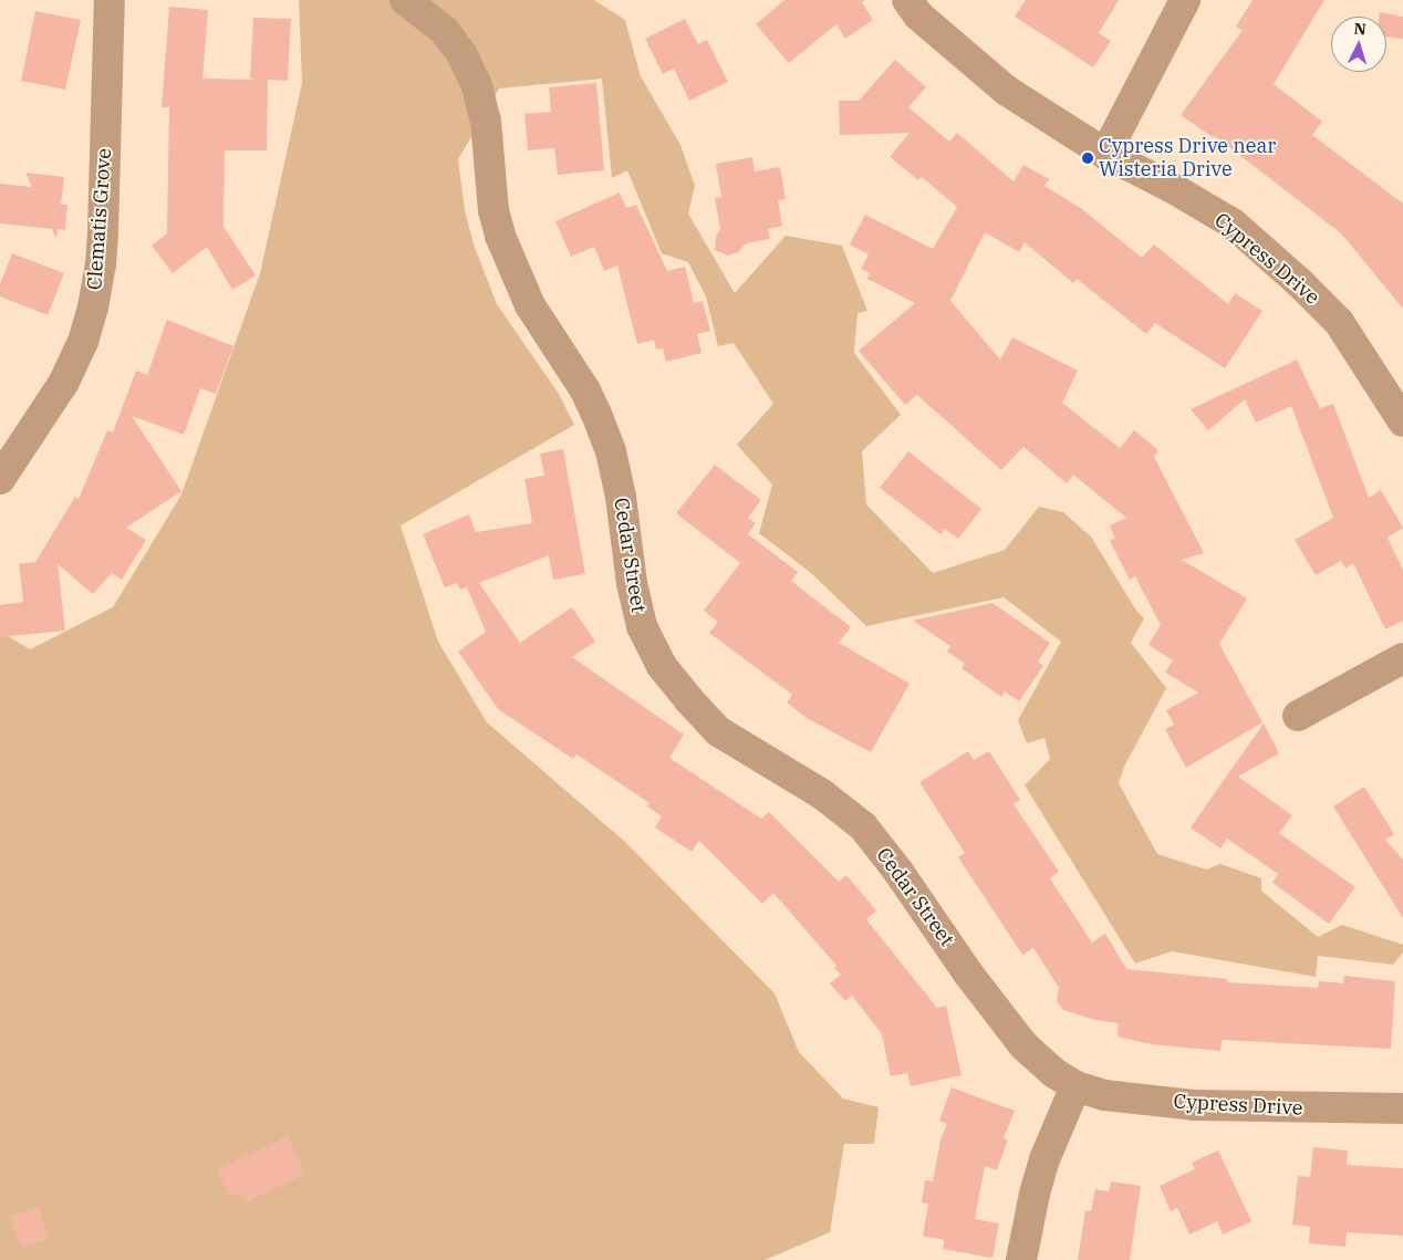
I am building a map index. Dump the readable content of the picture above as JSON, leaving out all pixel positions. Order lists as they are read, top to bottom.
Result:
{
  "streets": {
    "street": ["Clematis Grove", "Cypress Drive", "Cedar Street"]
  },
  "crossings": [
    ["Cypress Drive", "Cedar Street"]
  ],
  "places": ["Cypress Drive near Wisteria Drive"],
  "north": "top"
}
